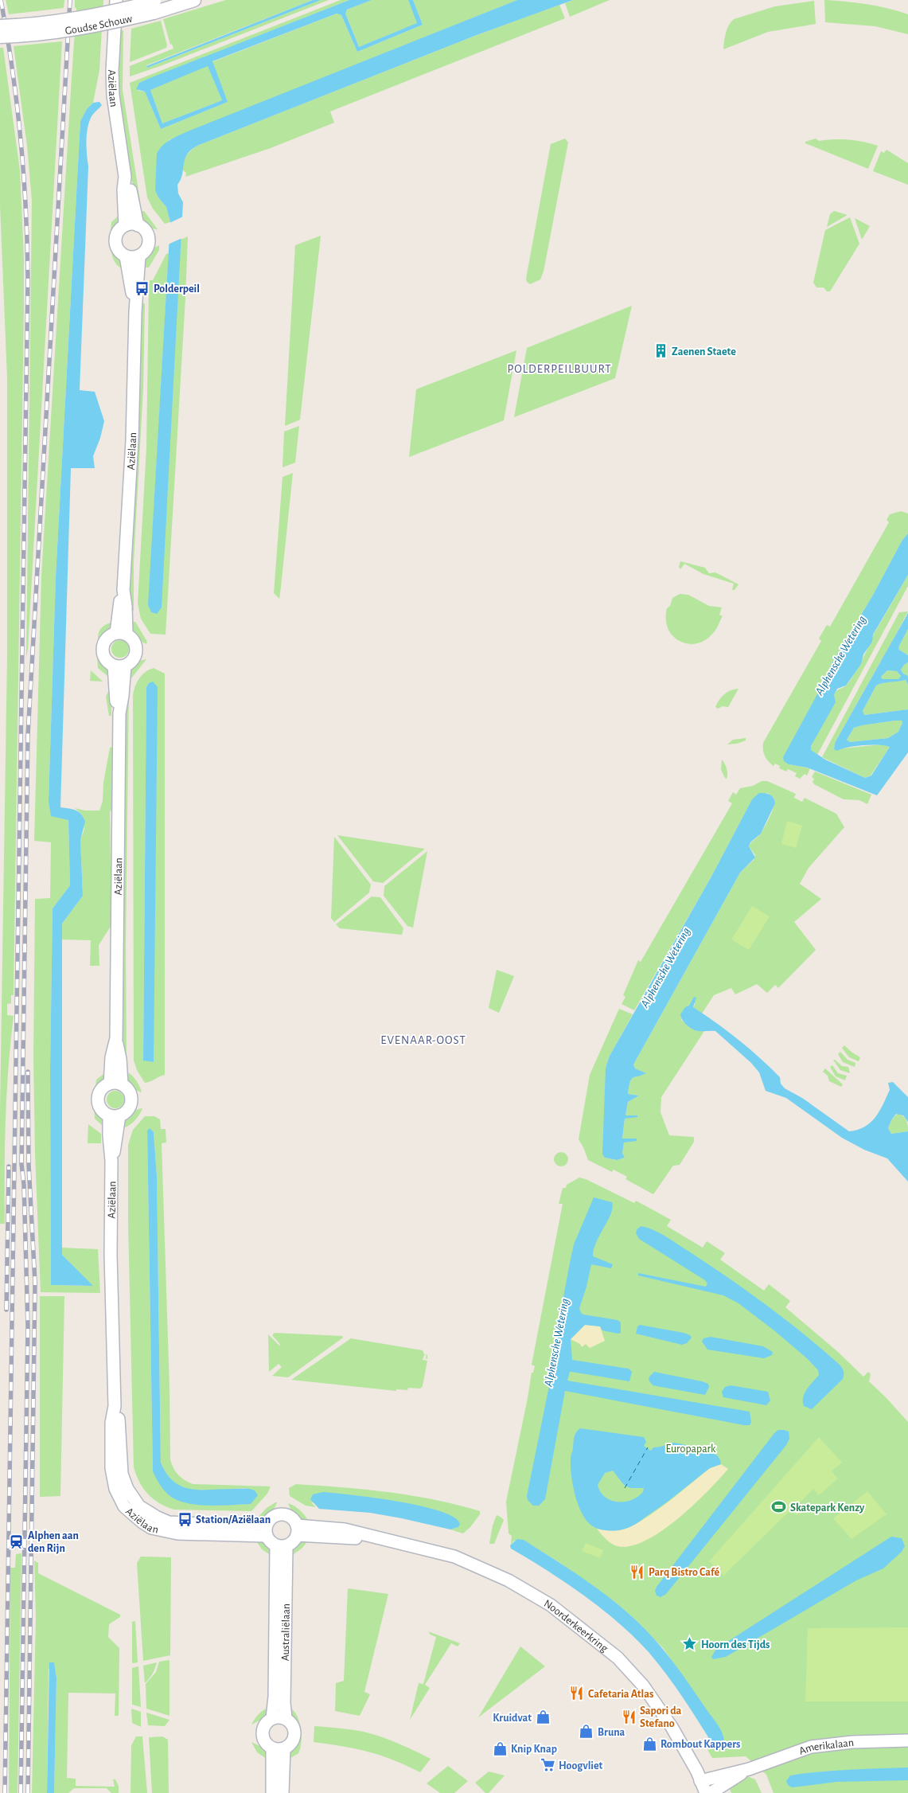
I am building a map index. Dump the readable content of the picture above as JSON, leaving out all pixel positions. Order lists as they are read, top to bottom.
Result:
{
  "streets": {
    "main road": ["Goudse Schouw"],
    "street": [
      "Aziëlaan",
      "Noorderkeerkring",
      "Australiëlaan",
      "Amerikalaan"
    ]
  },
  "crossings": [
    ["Aziëlaan", "Noorderkeerkring"],
    ["Aziëlaan", "Australiëlaan"],
    ["Noorderkeerkring", "Australiëlaan"],
    ["Noorderkeerkring", "Amerikalaan"]
  ],
  "districts": ["POLDERPEILBUURT", "EVENAAR-OOST"],
  "water": ["Alphensche Wetering"],
  "parks": ["Europapark"],
  "places": {
    "bus stop": ["Polderpeil", "Station/Aziëlaan"],
    "building": ["Zaenen Staete"],
    "sports": ["Skatepark Kenzy"],
    "station": ["Alphen aan den Rijn"],
    "restaurant": ["Parq Bistro Café", "Cafetaria Atlas", "Sapori da Stefano"],
    "place": ["Hoorn des Tijds"],
    "shop": [
      "Kruidvat",
      "Bruna",
      "Rombout Kappers",
      "Knip Knap"
    ],
    "supermarket": ["Hoogvliet"]
  }
}
